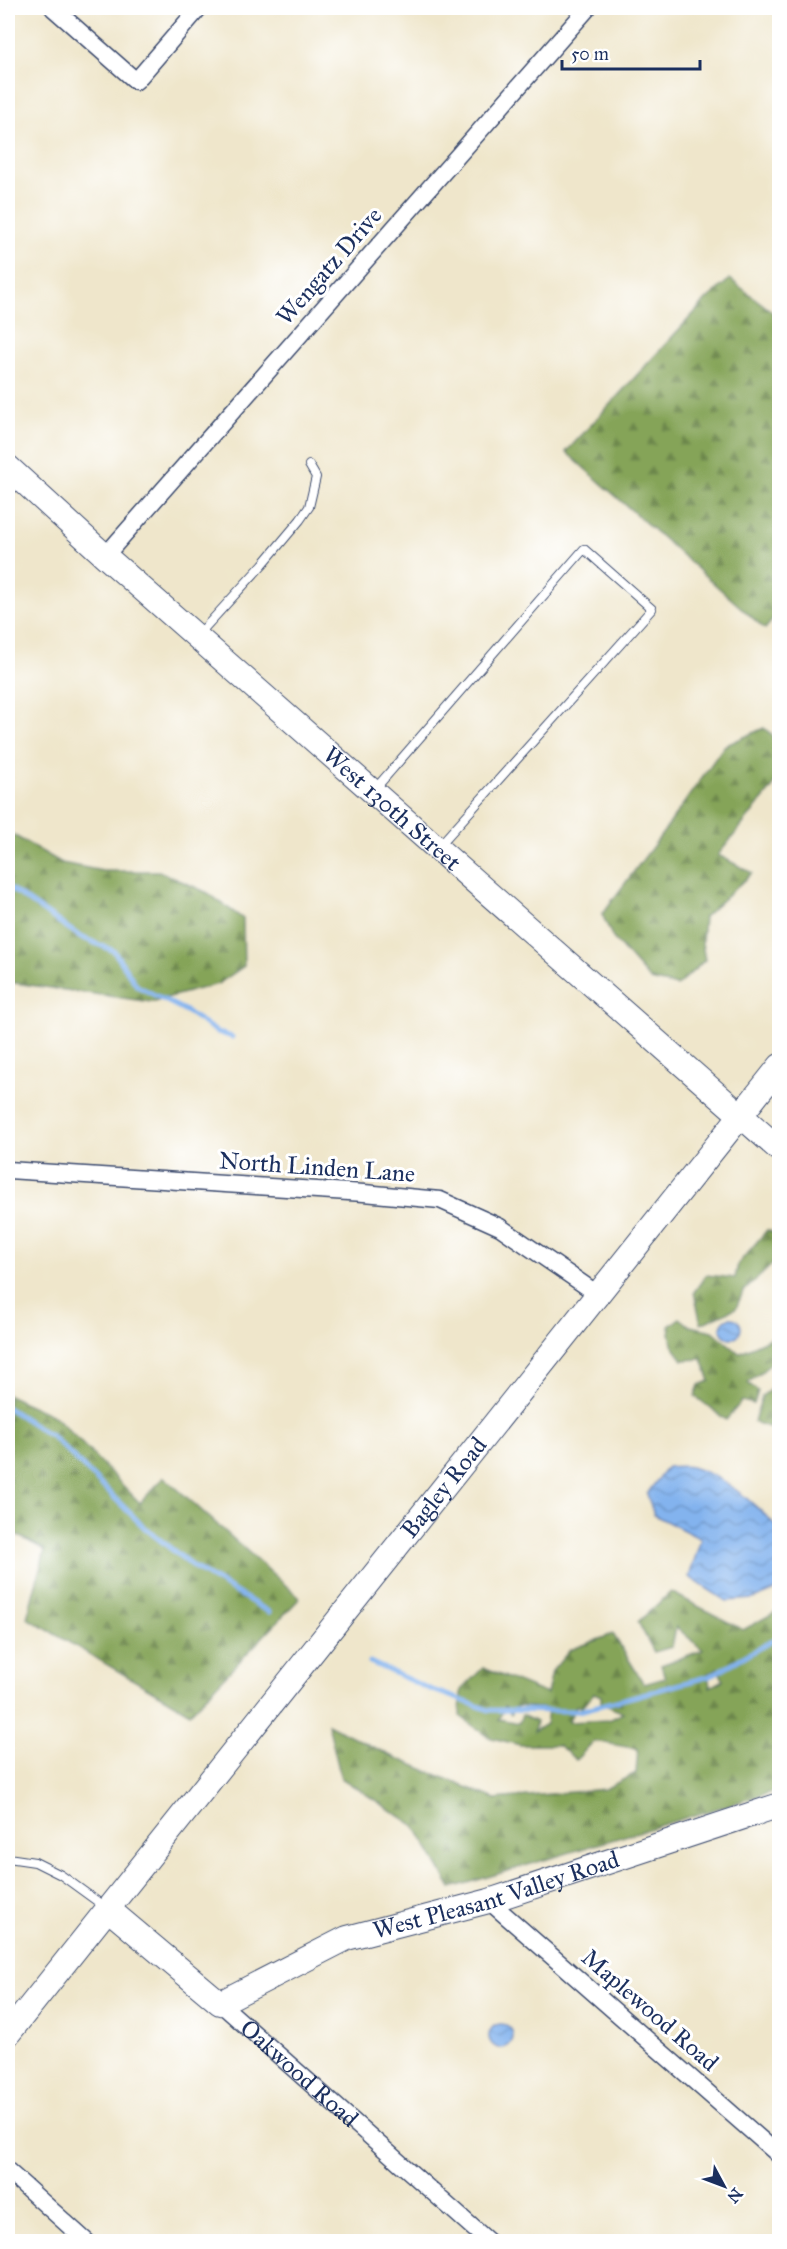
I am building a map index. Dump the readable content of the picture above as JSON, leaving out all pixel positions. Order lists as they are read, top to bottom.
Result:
{
  "streets": {
    "main road": [
      "West 130th Street",
      "Bagley Road",
      "West Pleasant Valley Road",
      "Oakwood Road"
    ],
    "street": ["Wengatz Drive", "North Linden Lane", "Maplewood Road"]
  },
  "crossings": [
    ["Wengatz Drive", "West 130th Street"],
    ["West 130th Street", "Bagley Road"],
    ["North Linden Lane", "Bagley Road"],
    ["Bagley Road", "Oakwood Road"],
    ["West Pleasant Valley Road", "Maplewood Road"],
    ["West Pleasant Valley Road", "Oakwood Road"]
  ],
  "scale_bar": "50 m",
  "north": "bottom right"
}
